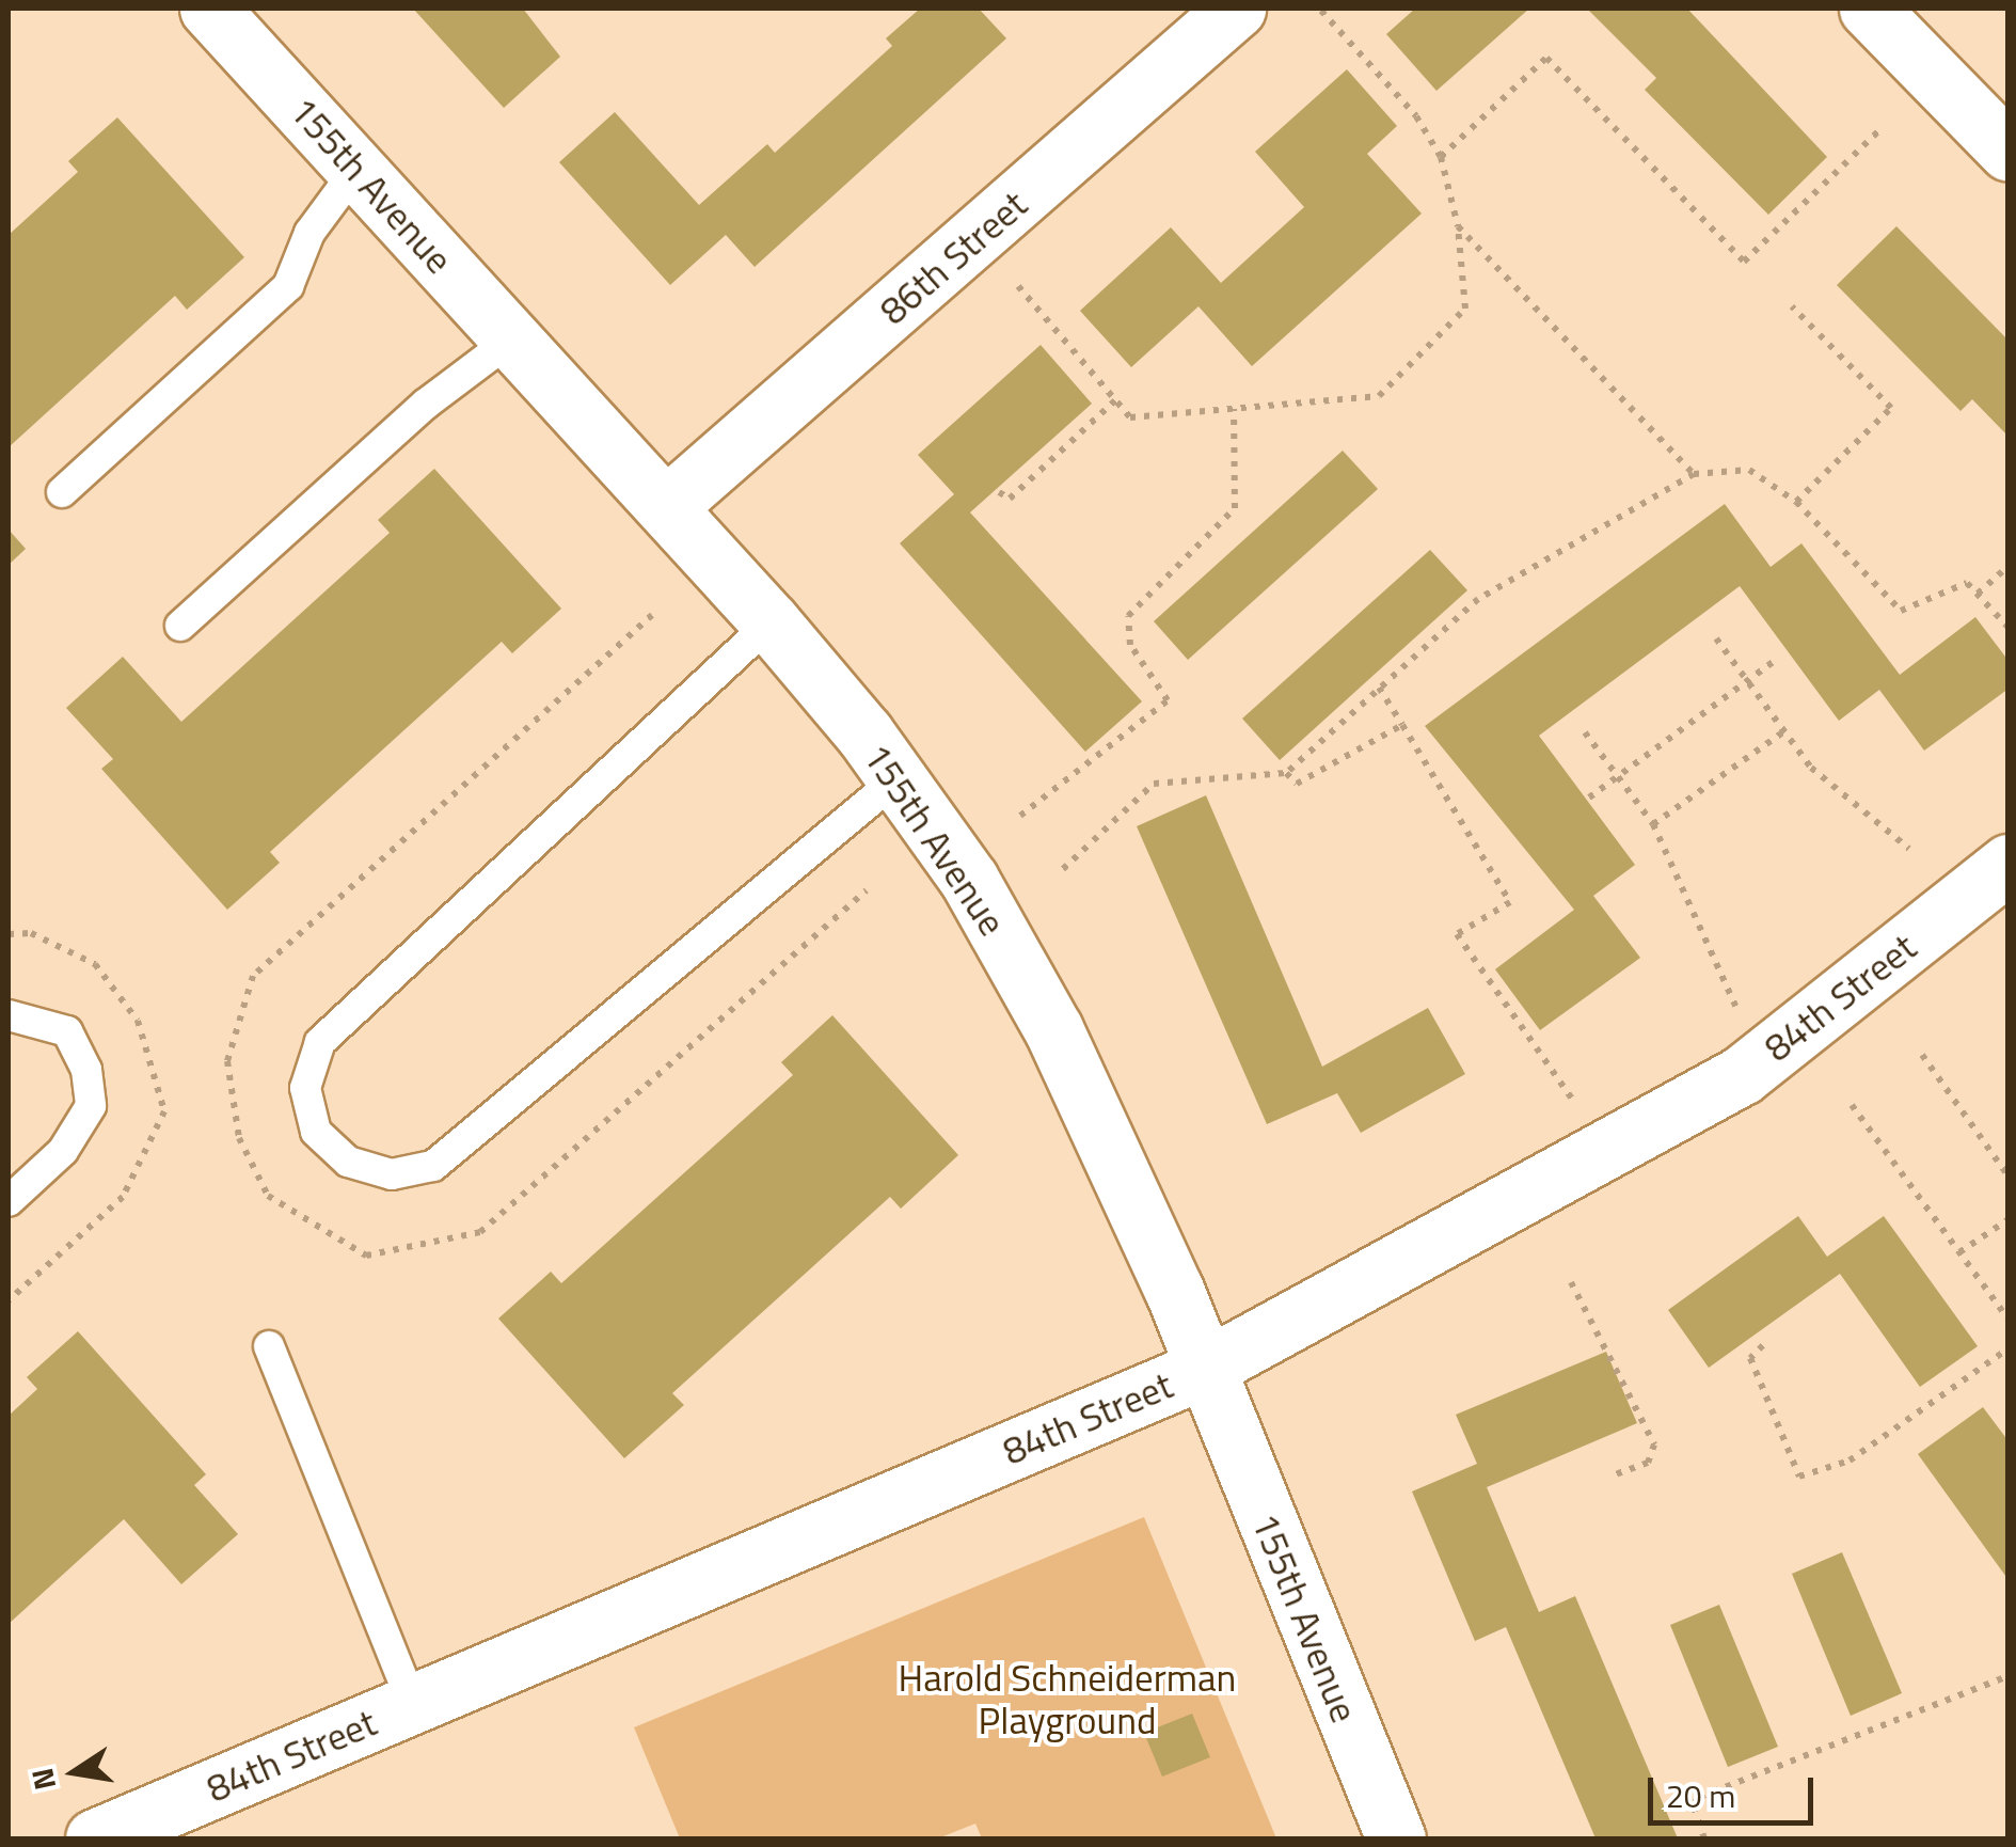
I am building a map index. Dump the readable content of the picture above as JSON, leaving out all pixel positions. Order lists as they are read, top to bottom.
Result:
{
  "streets": {
    "street": ["155th Avenue", "86th Street", "84th Street"]
  },
  "crossings": [
    ["155th Avenue", "86th Street"],
    ["155th Avenue", "84th Street"]
  ],
  "parks": ["Harold Schneiderman Playground"],
  "scale_bar": "20 m",
  "north": "left"
}
